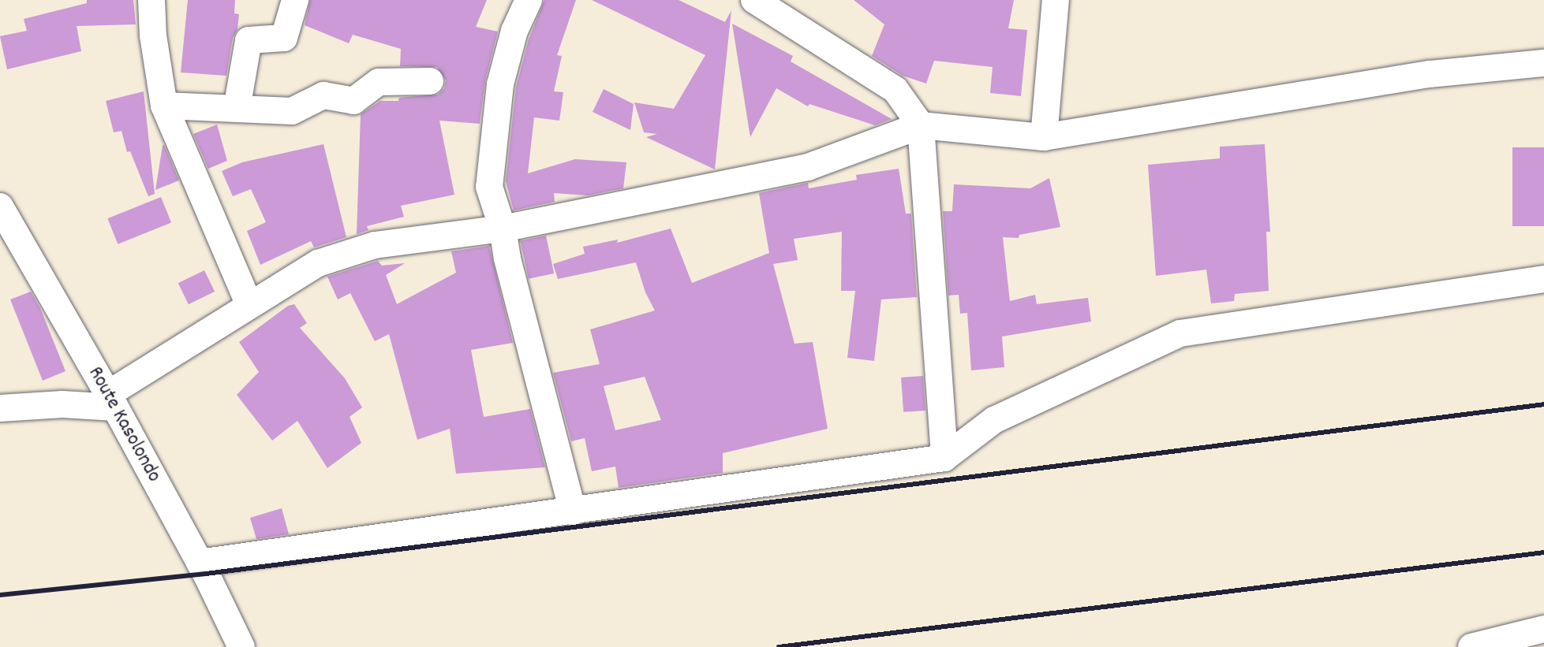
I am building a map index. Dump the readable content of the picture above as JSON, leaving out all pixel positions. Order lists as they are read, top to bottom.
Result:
{
  "streets": {
    "street": ["Route Kasolondo"]
  }
}
